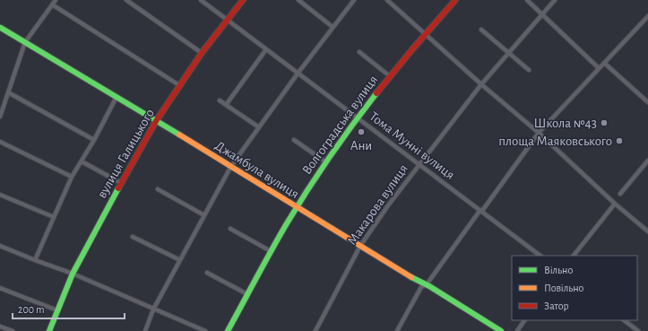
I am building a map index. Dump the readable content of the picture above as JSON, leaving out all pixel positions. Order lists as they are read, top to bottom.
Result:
{
  "streets": {
    "street": [
      "Волгоградська вулиця",
      "Тома Мунні вулиця",
      "вулиця Галицького",
      "Джамбула вулиця",
      "Макарова вулиця"
    ]
  },
  "crossings": [
    ["Волгоградська вулиця", "Тома Мунні вулиця"],
    ["Волгоградська вулиця", "Джамбула вулиця"],
    ["Тома Мунні вулиця", "вулиця Галицького"],
    ["Тома Мунні вулиця", "Макарова вулиця"],
    ["вулиця Галицького", "Джамбула вулиця"],
    ["Джамбула вулиця", "Макарова вулиця"]
  ],
  "places": ["Школа №43", "Ани", "площа Маяковського"],
  "legend": ["Вільно", "Повільно", "Затор"],
  "scale_bar": "200 m"
}
